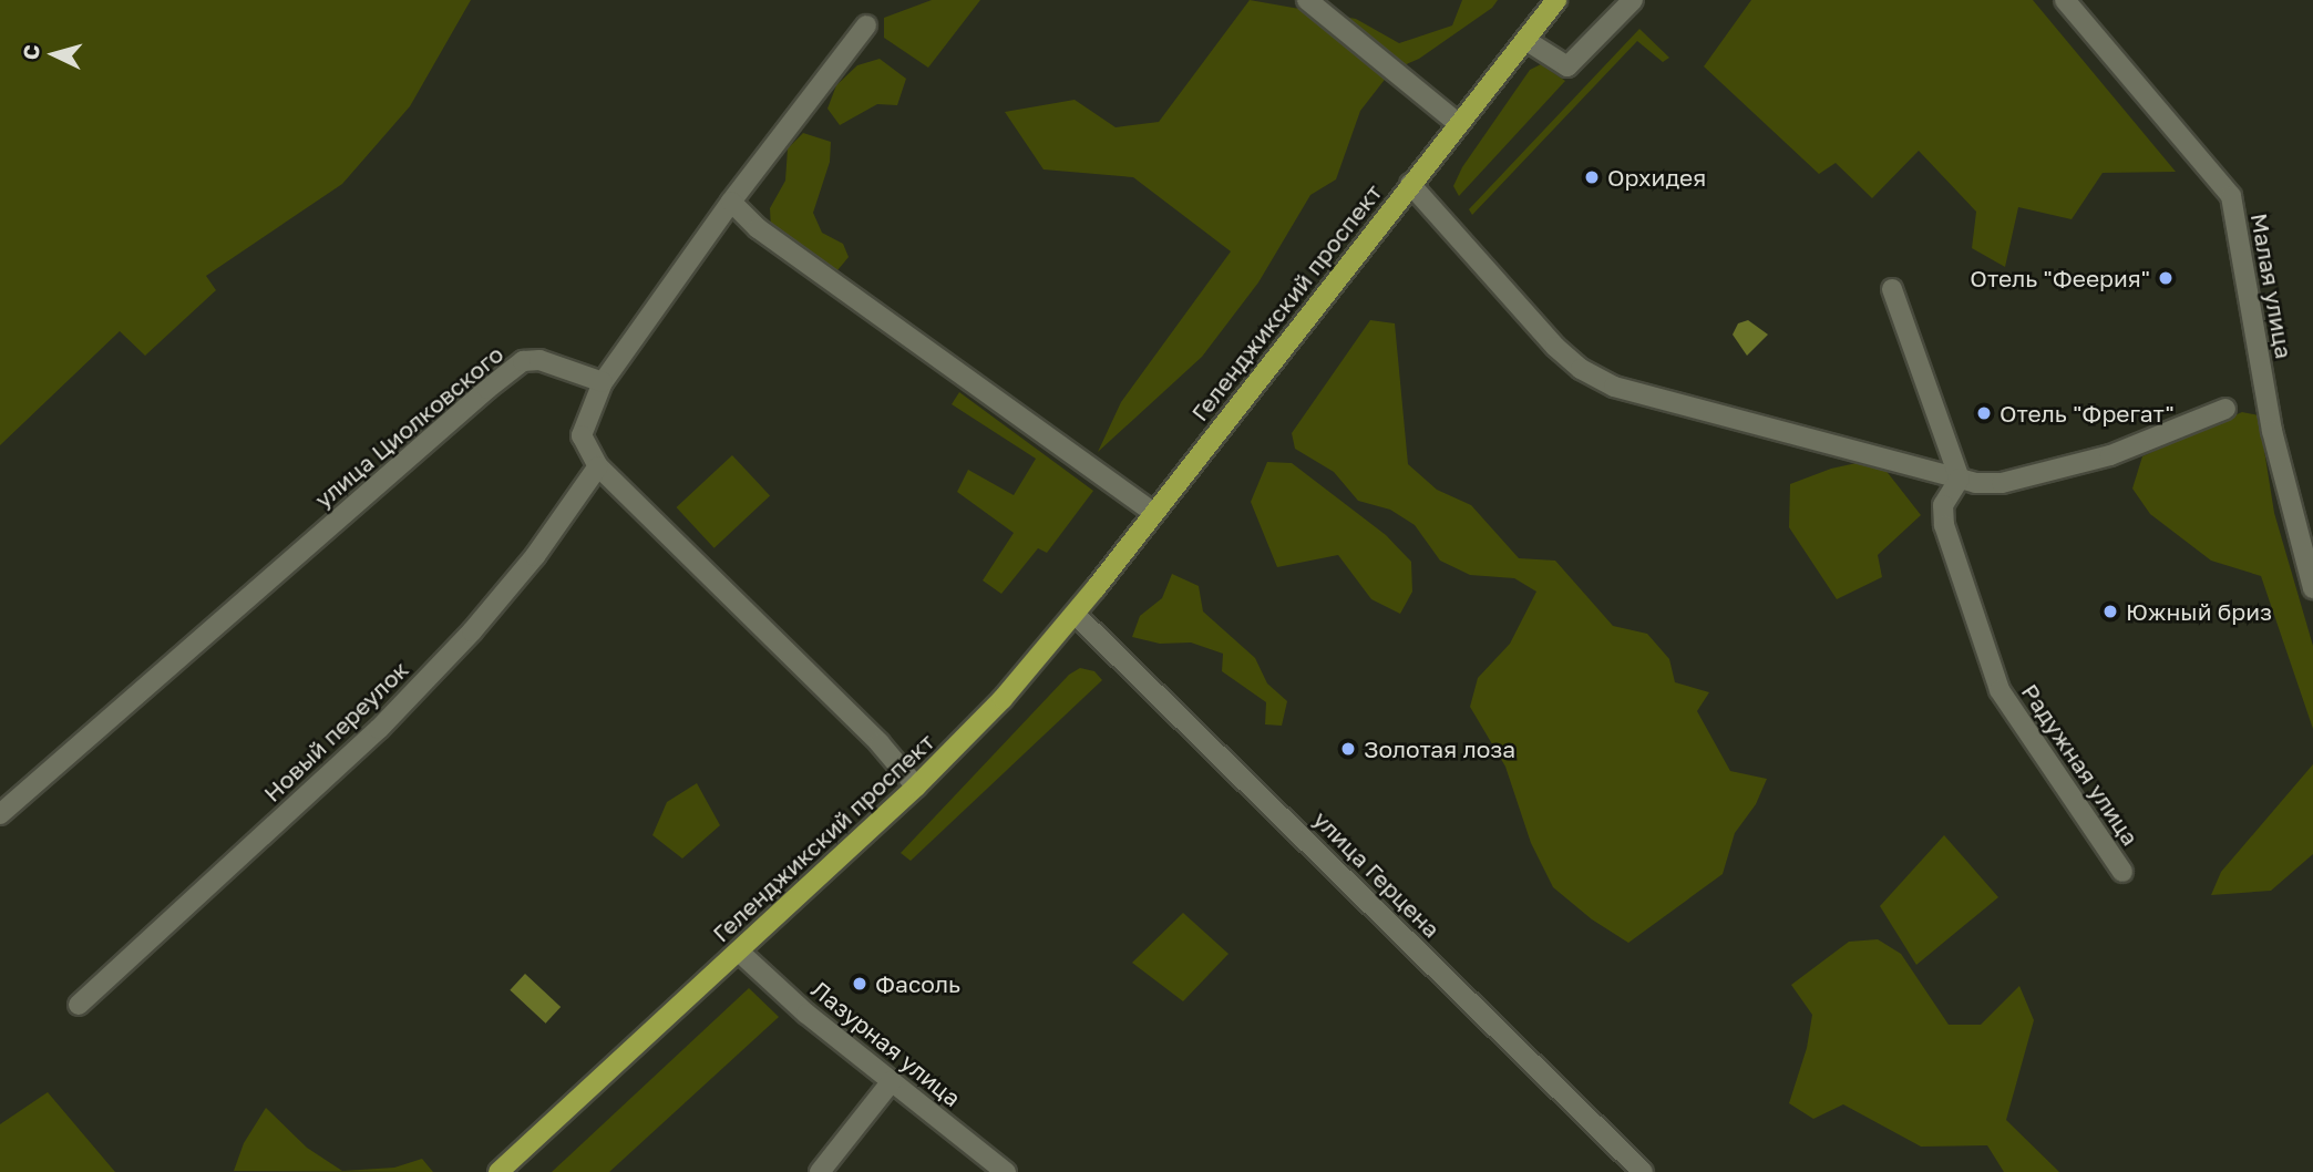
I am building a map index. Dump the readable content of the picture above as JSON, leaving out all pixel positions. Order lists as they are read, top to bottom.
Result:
{
  "streets": {
    "main road": ["Геленджикский проспект"],
    "street": [
      "Малая улица",
      "улица Циолковского",
      "Новый переулок",
      "Радужная улица",
      "улица Герцена",
      "Лазурная улица"
    ]
  },
  "crossings": [
    ["Геленджикский проспект", "улица Герцена"],
    ["Геленджикский проспект", "Лазурная улица"]
  ],
  "places": [
    "Орхидея",
    "Отель \"Феерия\"",
    "Отель \"Фрегат\"",
    "Южный бриз",
    "Золотая лоза",
    "Фасоль"
  ],
  "north": "left"
}
